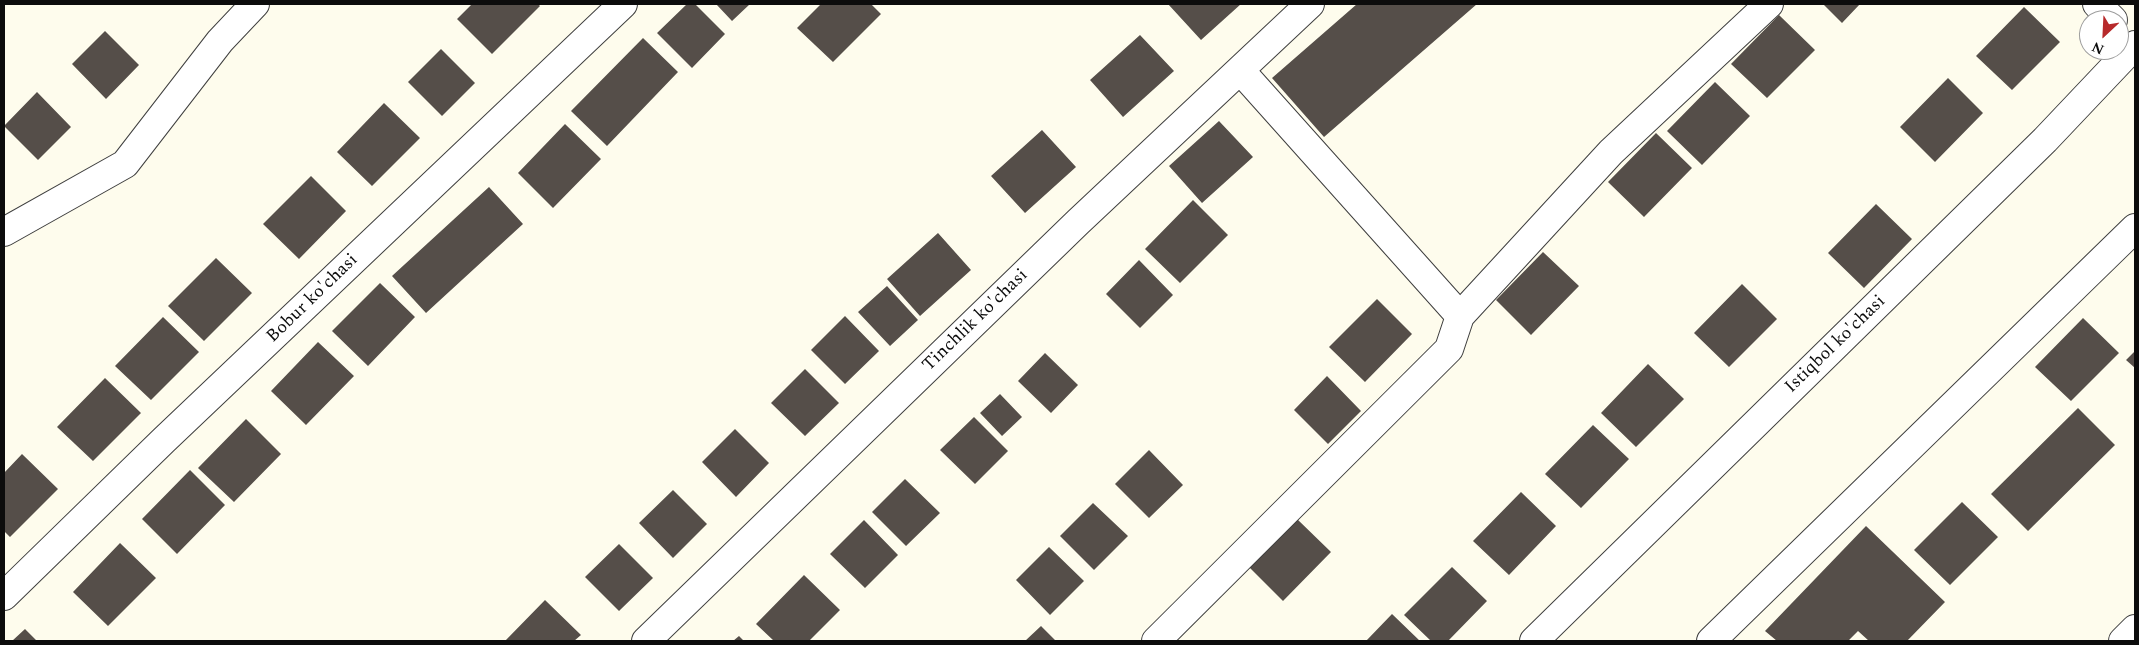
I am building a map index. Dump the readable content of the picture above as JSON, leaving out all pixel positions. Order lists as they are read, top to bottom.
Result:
{
  "streets": {
    "street": ["Bobur ko'chasi", "Tinchlik ko'chasi", "Istiqbol ko'chasi"]
  },
  "north": "bottom left"
}
